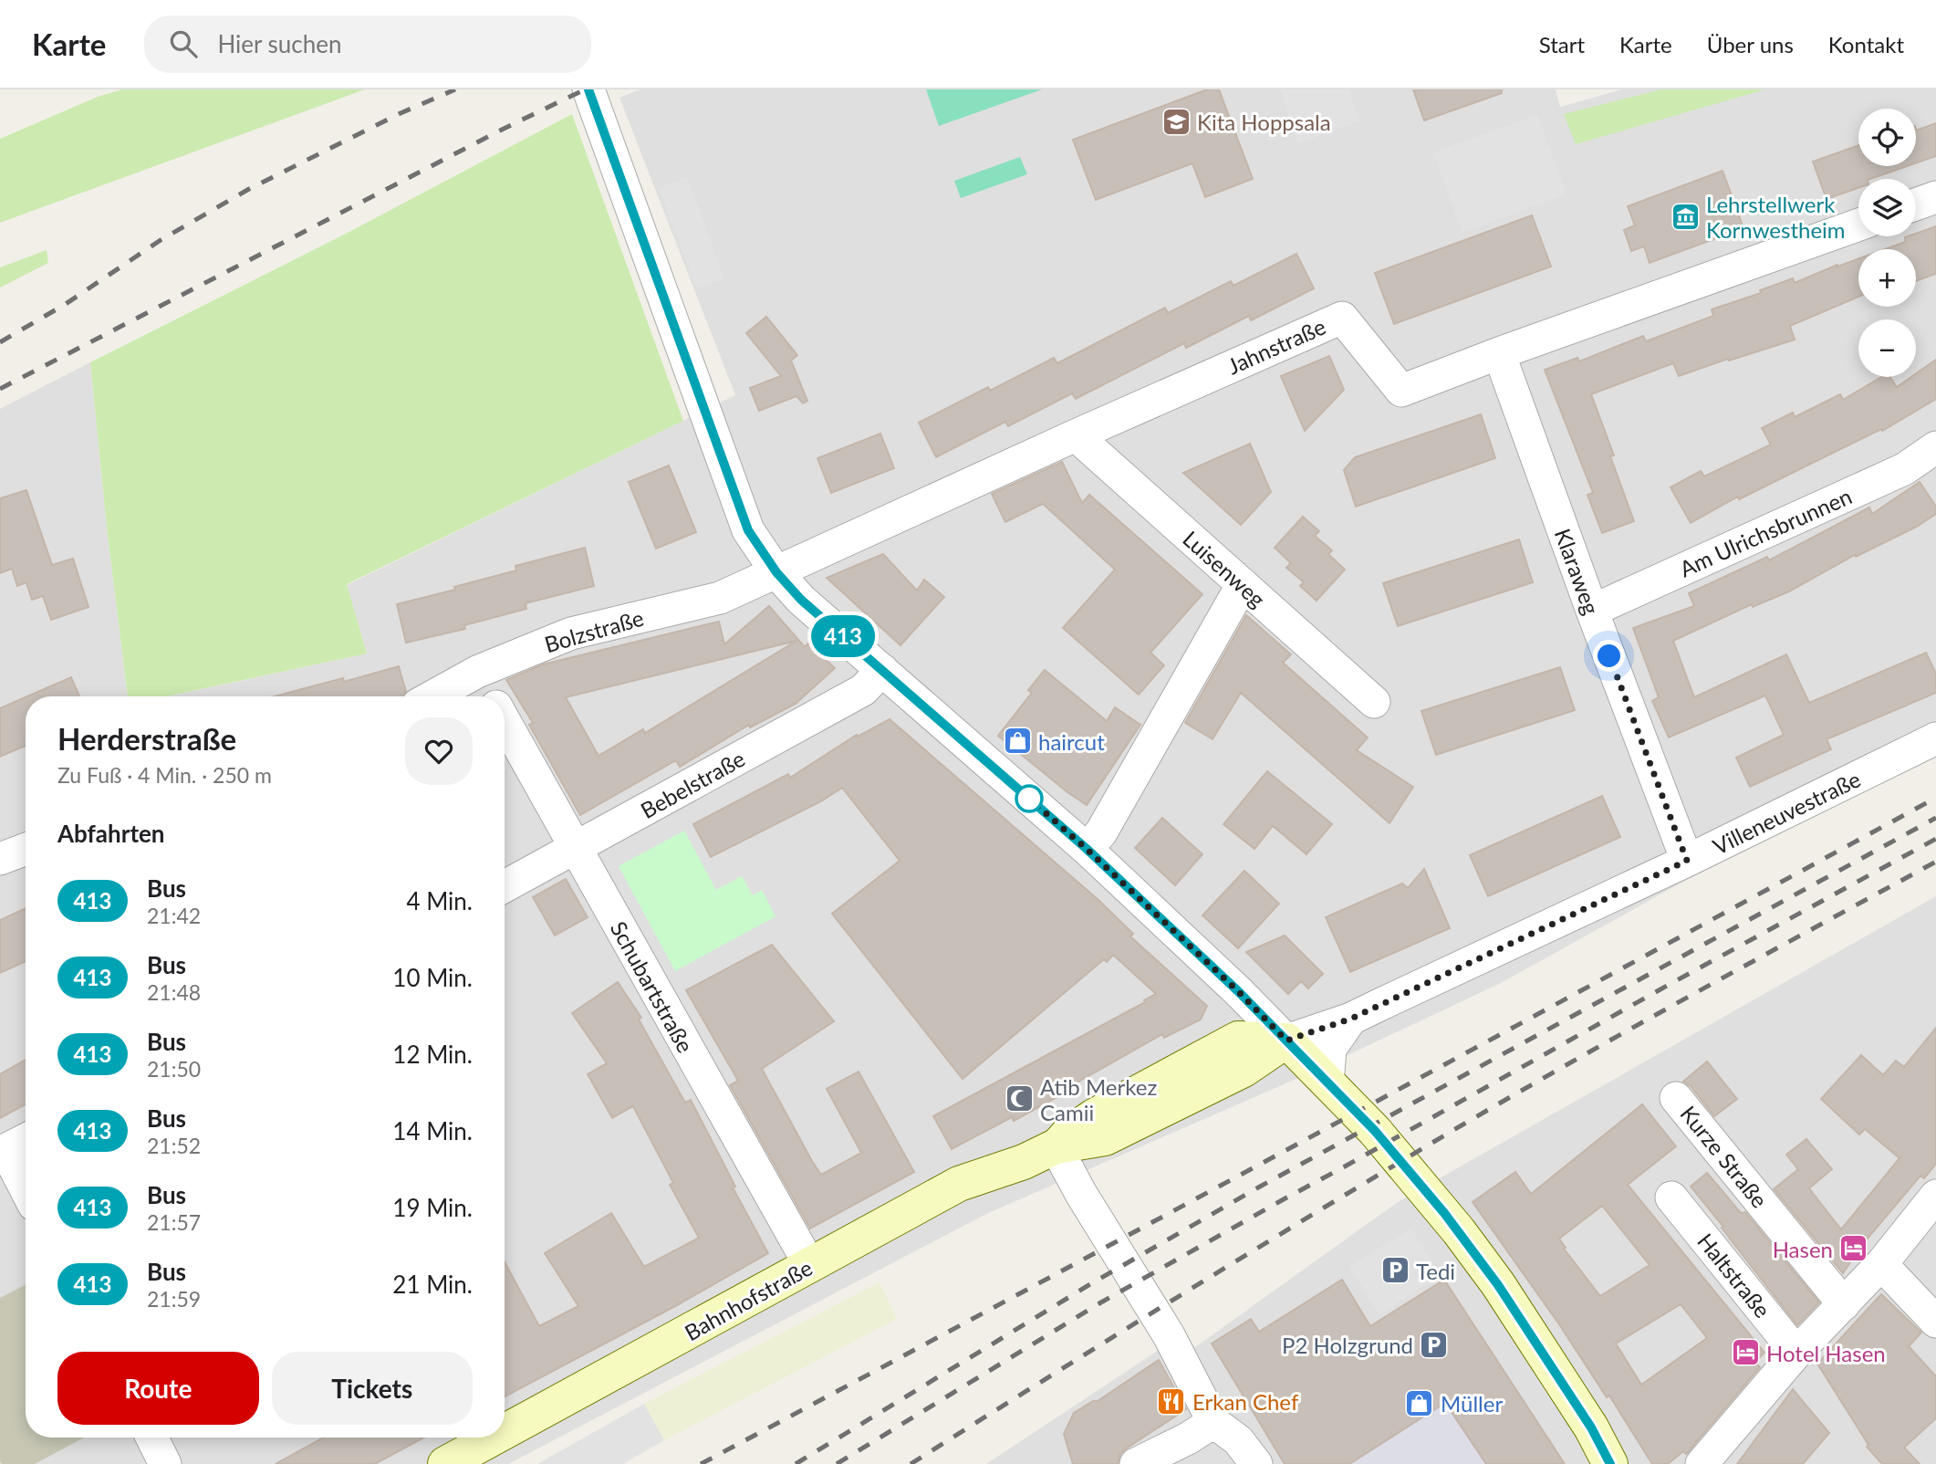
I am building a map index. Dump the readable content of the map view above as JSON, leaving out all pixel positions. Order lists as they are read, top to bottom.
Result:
{
  "streets": {
    "main road": ["Bahnhofstraße"],
    "street": [
      "Jahnstraße",
      "Am Ulrichsbrunnen",
      "Luisenweg",
      "Klaraweg",
      "Bolzstraße",
      "Bebelstraße",
      "Villeneuvestraße",
      "Schubartstraße",
      "Kurze Straße",
      "Haltstraße"
    ]
  },
  "crossings": [
    ["Jahnstraße", "Luisenweg"],
    ["Jahnstraße", "Klaraweg"],
    ["Jahnstraße", "Bolzstraße"],
    ["Am Ulrichsbrunnen", "Klaraweg"],
    ["Klaraweg", "Villeneuvestraße"],
    ["Bolzstraße", "Schubartstraße"],
    ["Bebelstraße", "Schubartstraße"],
    ["Villeneuvestraße", "Bahnhofstraße"],
    ["Schubartstraße", "Bahnhofstraße"]
  ],
  "places": {
    "school or university": ["Kita Hoppsala"],
    "museum": ["Lehrstellwerk Kornwestheim"],
    "shop": ["haircut", "Müller"],
    "mosque": ["Atib Merkez Camii"],
    "hotel": ["Hasen", "Hotel Hasen"],
    "parking": ["Tedi", "P2 Holzgrund"],
    "restaurant": ["Erkan Chef"]
  },
  "lines": ["bus line 413"],
  "page": {
    "header": "Karte",
    "search": "Hier suchen",
    "nav": [
      "Start",
      "Karte",
      "Über uns",
      "Kontakt"
    ],
    "on_map": "413",
    "map_buttons": ["+", "−"],
    "heading": [
      ["Herderstraße", "Zu Fuß · 4 Min. · 250 m"],
      "Abfahrten"
    ],
    "list": [
      {
        "mark": "413",
        "name": "Bus",
        "note": "21:42",
        "value": "4 Min."
      },
      {
        "mark": "413",
        "name": "Bus",
        "note": "21:48",
        "value": "10 Min."
      },
      {
        "mark": "413",
        "name": "Bus",
        "note": "21:50",
        "value": "12 Min."
      },
      {
        "mark": "413",
        "name": "Bus",
        "note": "21:52",
        "value": "14 Min."
      },
      {
        "mark": "413",
        "name": "Bus",
        "note": "21:57",
        "value": "19 Min."
      },
      {
        "mark": "413",
        "name": "Bus",
        "note": "21:59",
        "value": "21 Min."
      }
    ],
    "buttons": ["Route", "Tickets"]
  }
}
